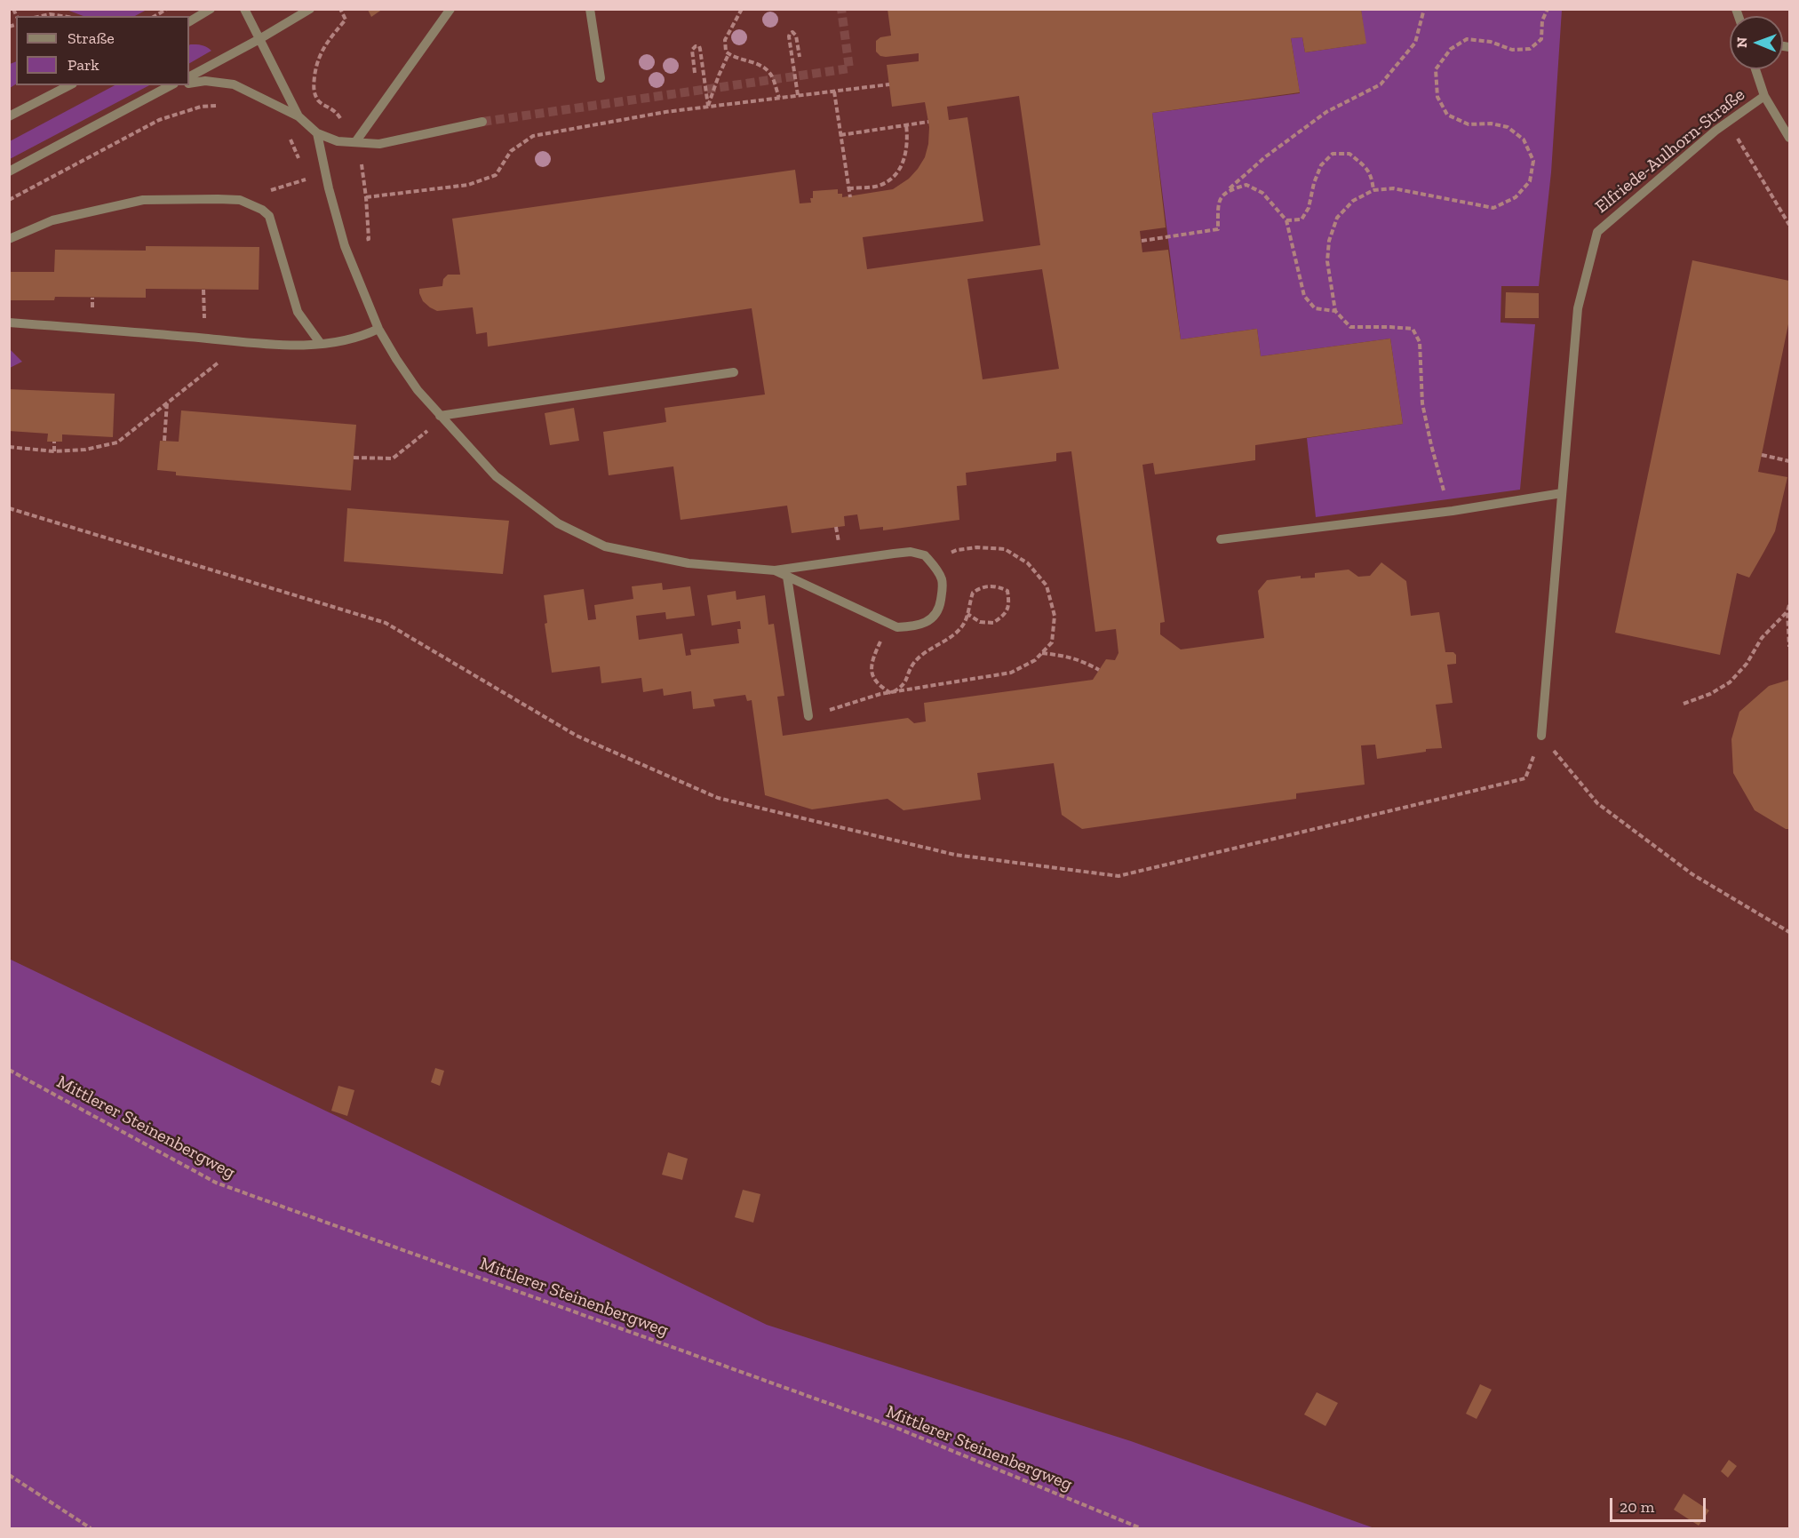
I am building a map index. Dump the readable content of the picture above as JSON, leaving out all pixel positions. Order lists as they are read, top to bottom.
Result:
{
  "streets": {
    "street": ["Elfriede-Aulhorn-Straße"],
    "path": ["Mittlerer Steinenbergweg"]
  },
  "legend": ["Straße", "Park"],
  "scale_bar": "20 m",
  "north": "left"
}
